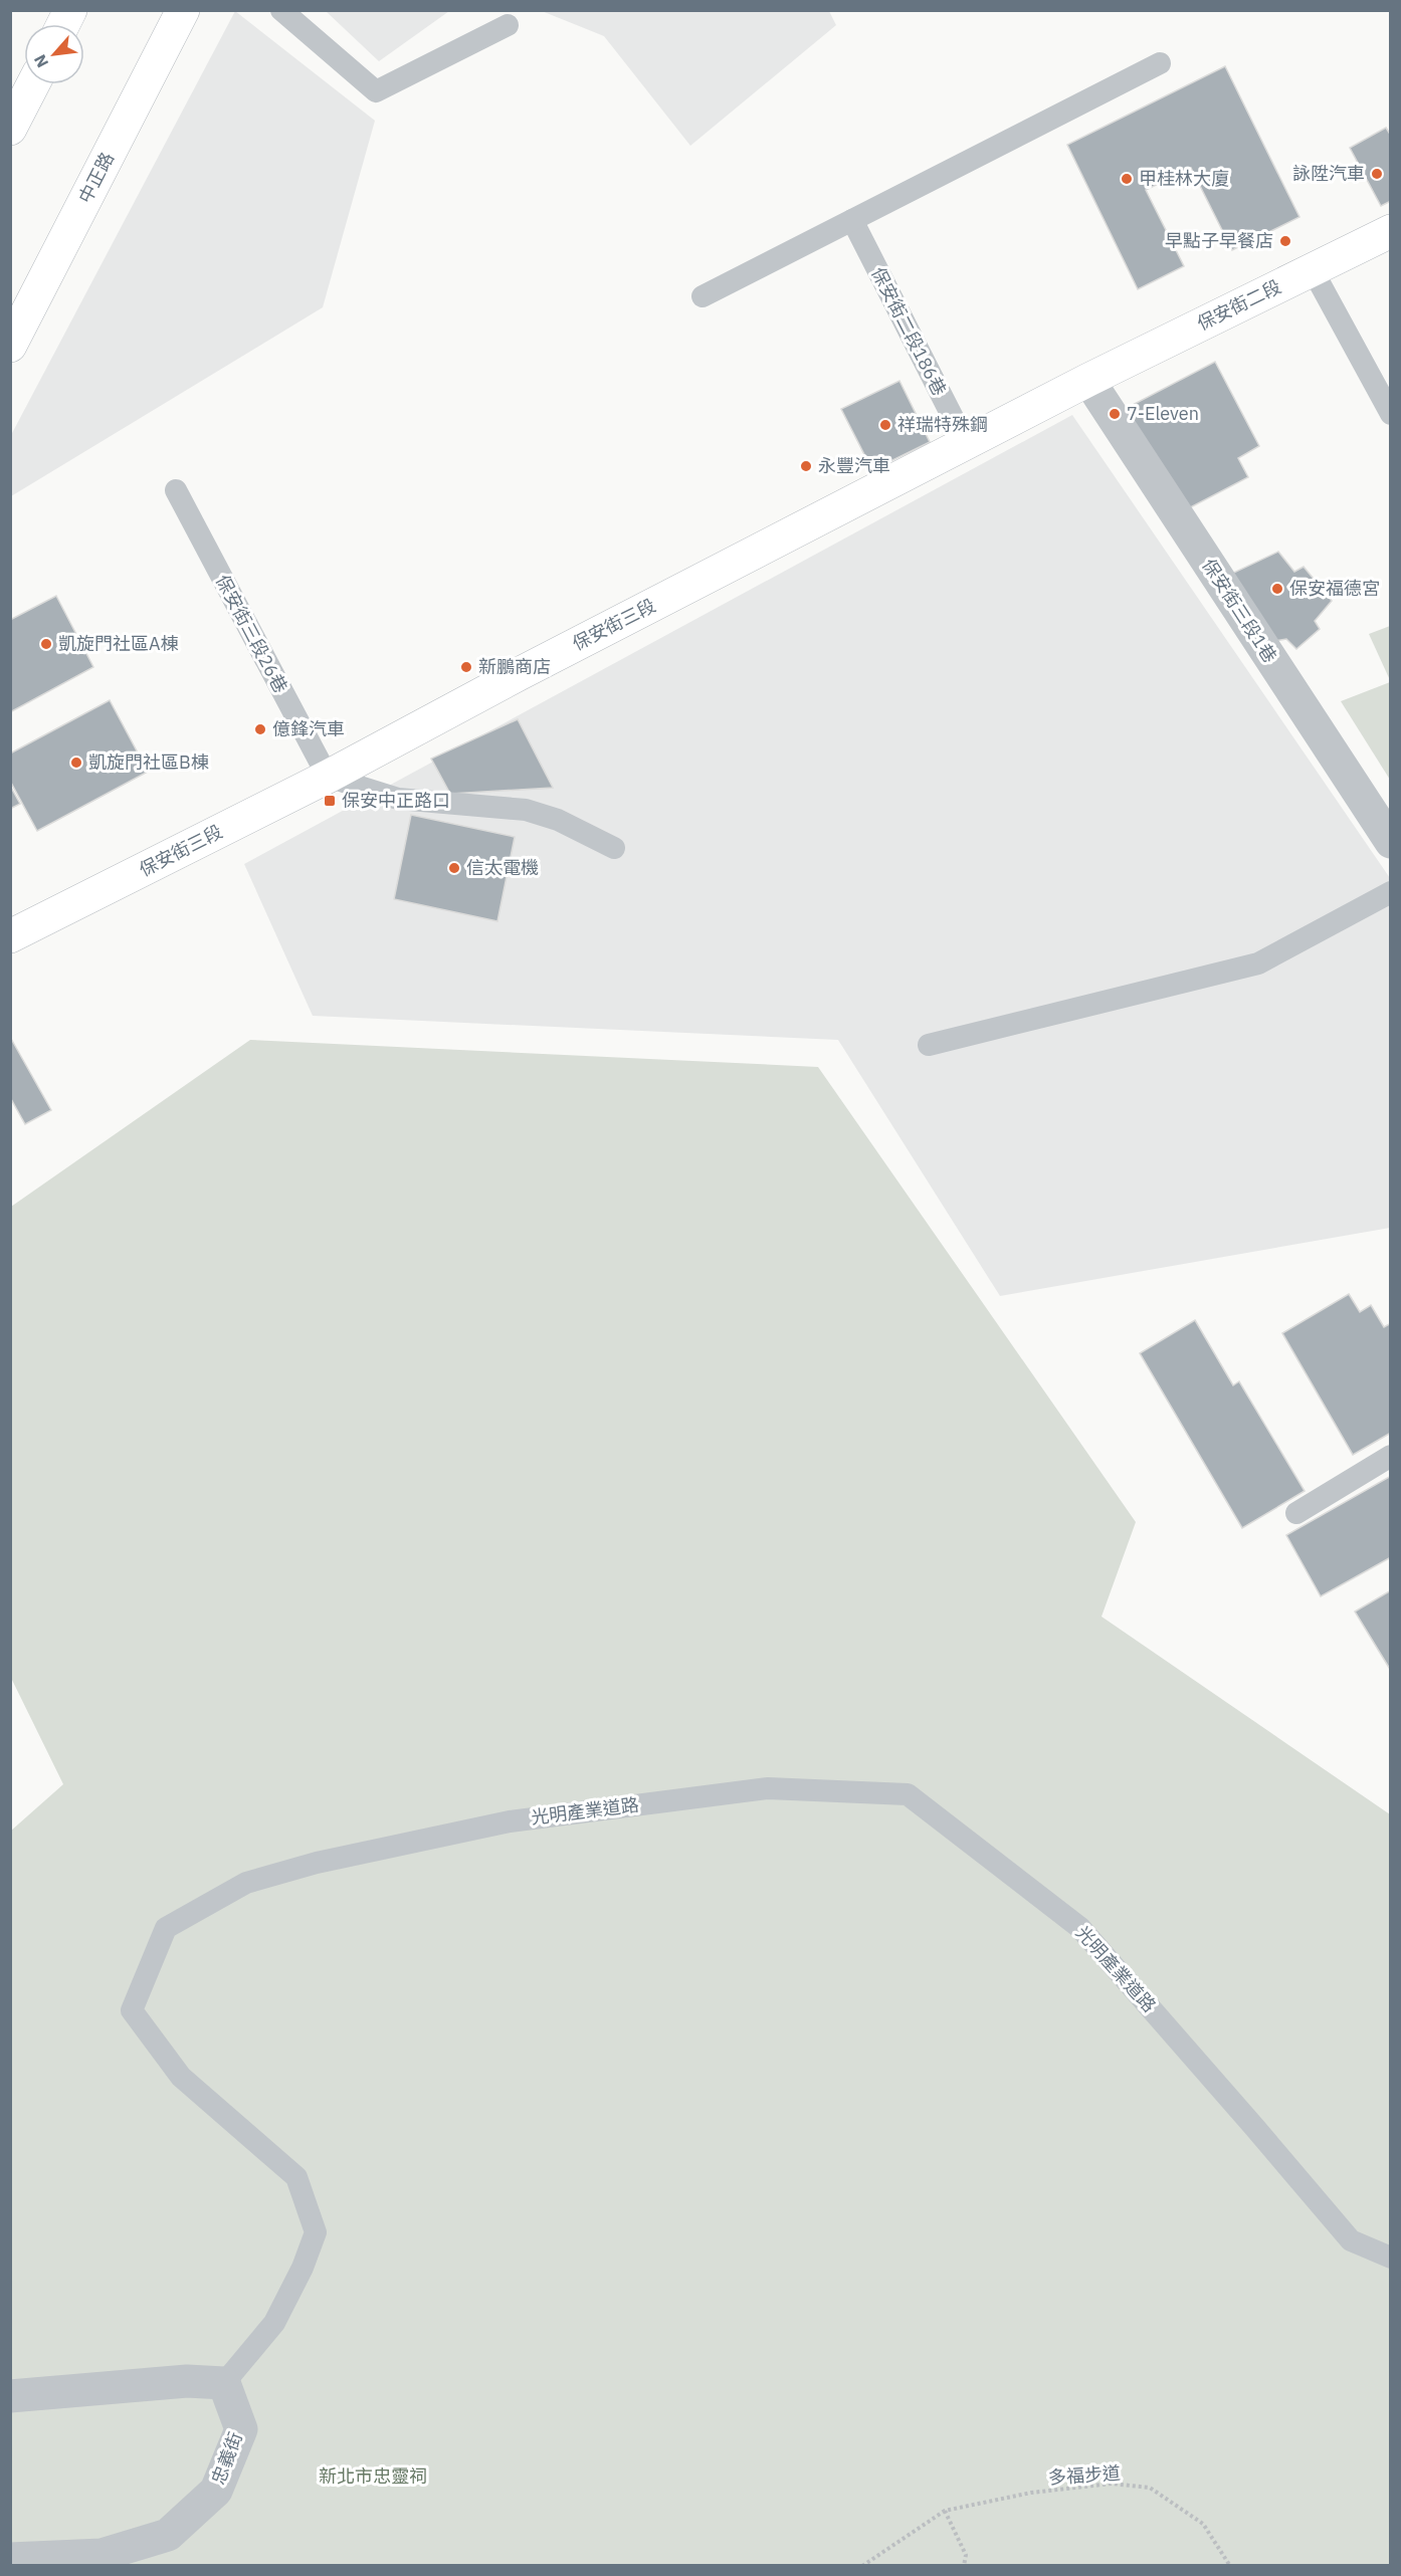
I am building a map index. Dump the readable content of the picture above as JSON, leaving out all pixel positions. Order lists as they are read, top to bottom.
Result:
{
  "streets": {
    "street": [
      "中正路",
      "保安街二段",
      "保安街三段1巷",
      "保安街三段",
      "忠義街"
    ],
    "lane": ["保安街二段186巷", "保安街三段26巷", "光明產業道路"],
    "path": ["多福步道"]
  },
  "crossings": [
    ["保安街二段", "保安街三段1巷"],
    ["保安街二段", "保安街三段"],
    ["保安街二段186巷", "保安街三段"],
    ["保安街三段1巷", "保安街三段"],
    ["保安街三段", "保安街三段26巷"],
    ["光明產業道路", "忠義街"]
  ],
  "parks": ["新北市忠靈祠"],
  "places": {
    "other": [
      "詠陞汽車",
      "甲桂林大廈",
      "早點子早餐店",
      "7-Eleven",
      "祥瑞特殊鋼",
      "永豐汽車",
      "保安福德宮",
      "凱旋門社區A棟",
      "新鵬商店",
      "億鋒汽車",
      "凱旋門社區B棟",
      "信太電機"
    ],
    "transit": ["保安中正路口"]
  },
  "north": "bottom left"
}
